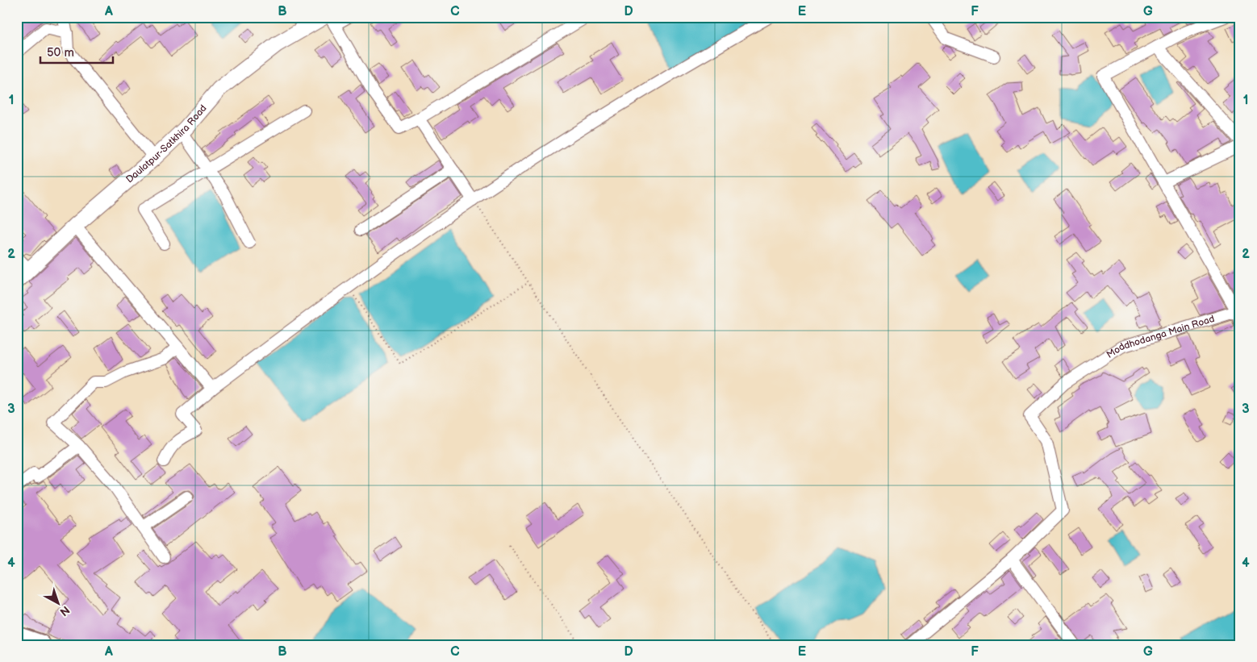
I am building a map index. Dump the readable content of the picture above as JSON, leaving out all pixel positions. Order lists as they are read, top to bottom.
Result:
{
  "streets": {
    "main road": ["Daulatpur-Satkhira Road"],
    "street": ["Moddhodanga Main Road"]
  },
  "scale_bar": "50 m",
  "north": "bottom right",
  "grid": {
    "columns": [
      "A",
      "B",
      "C",
      "D",
      "E",
      "F",
      "G"
    ],
    "rows": [
      "1",
      "2",
      "3",
      "4"
    ]
  }
}
